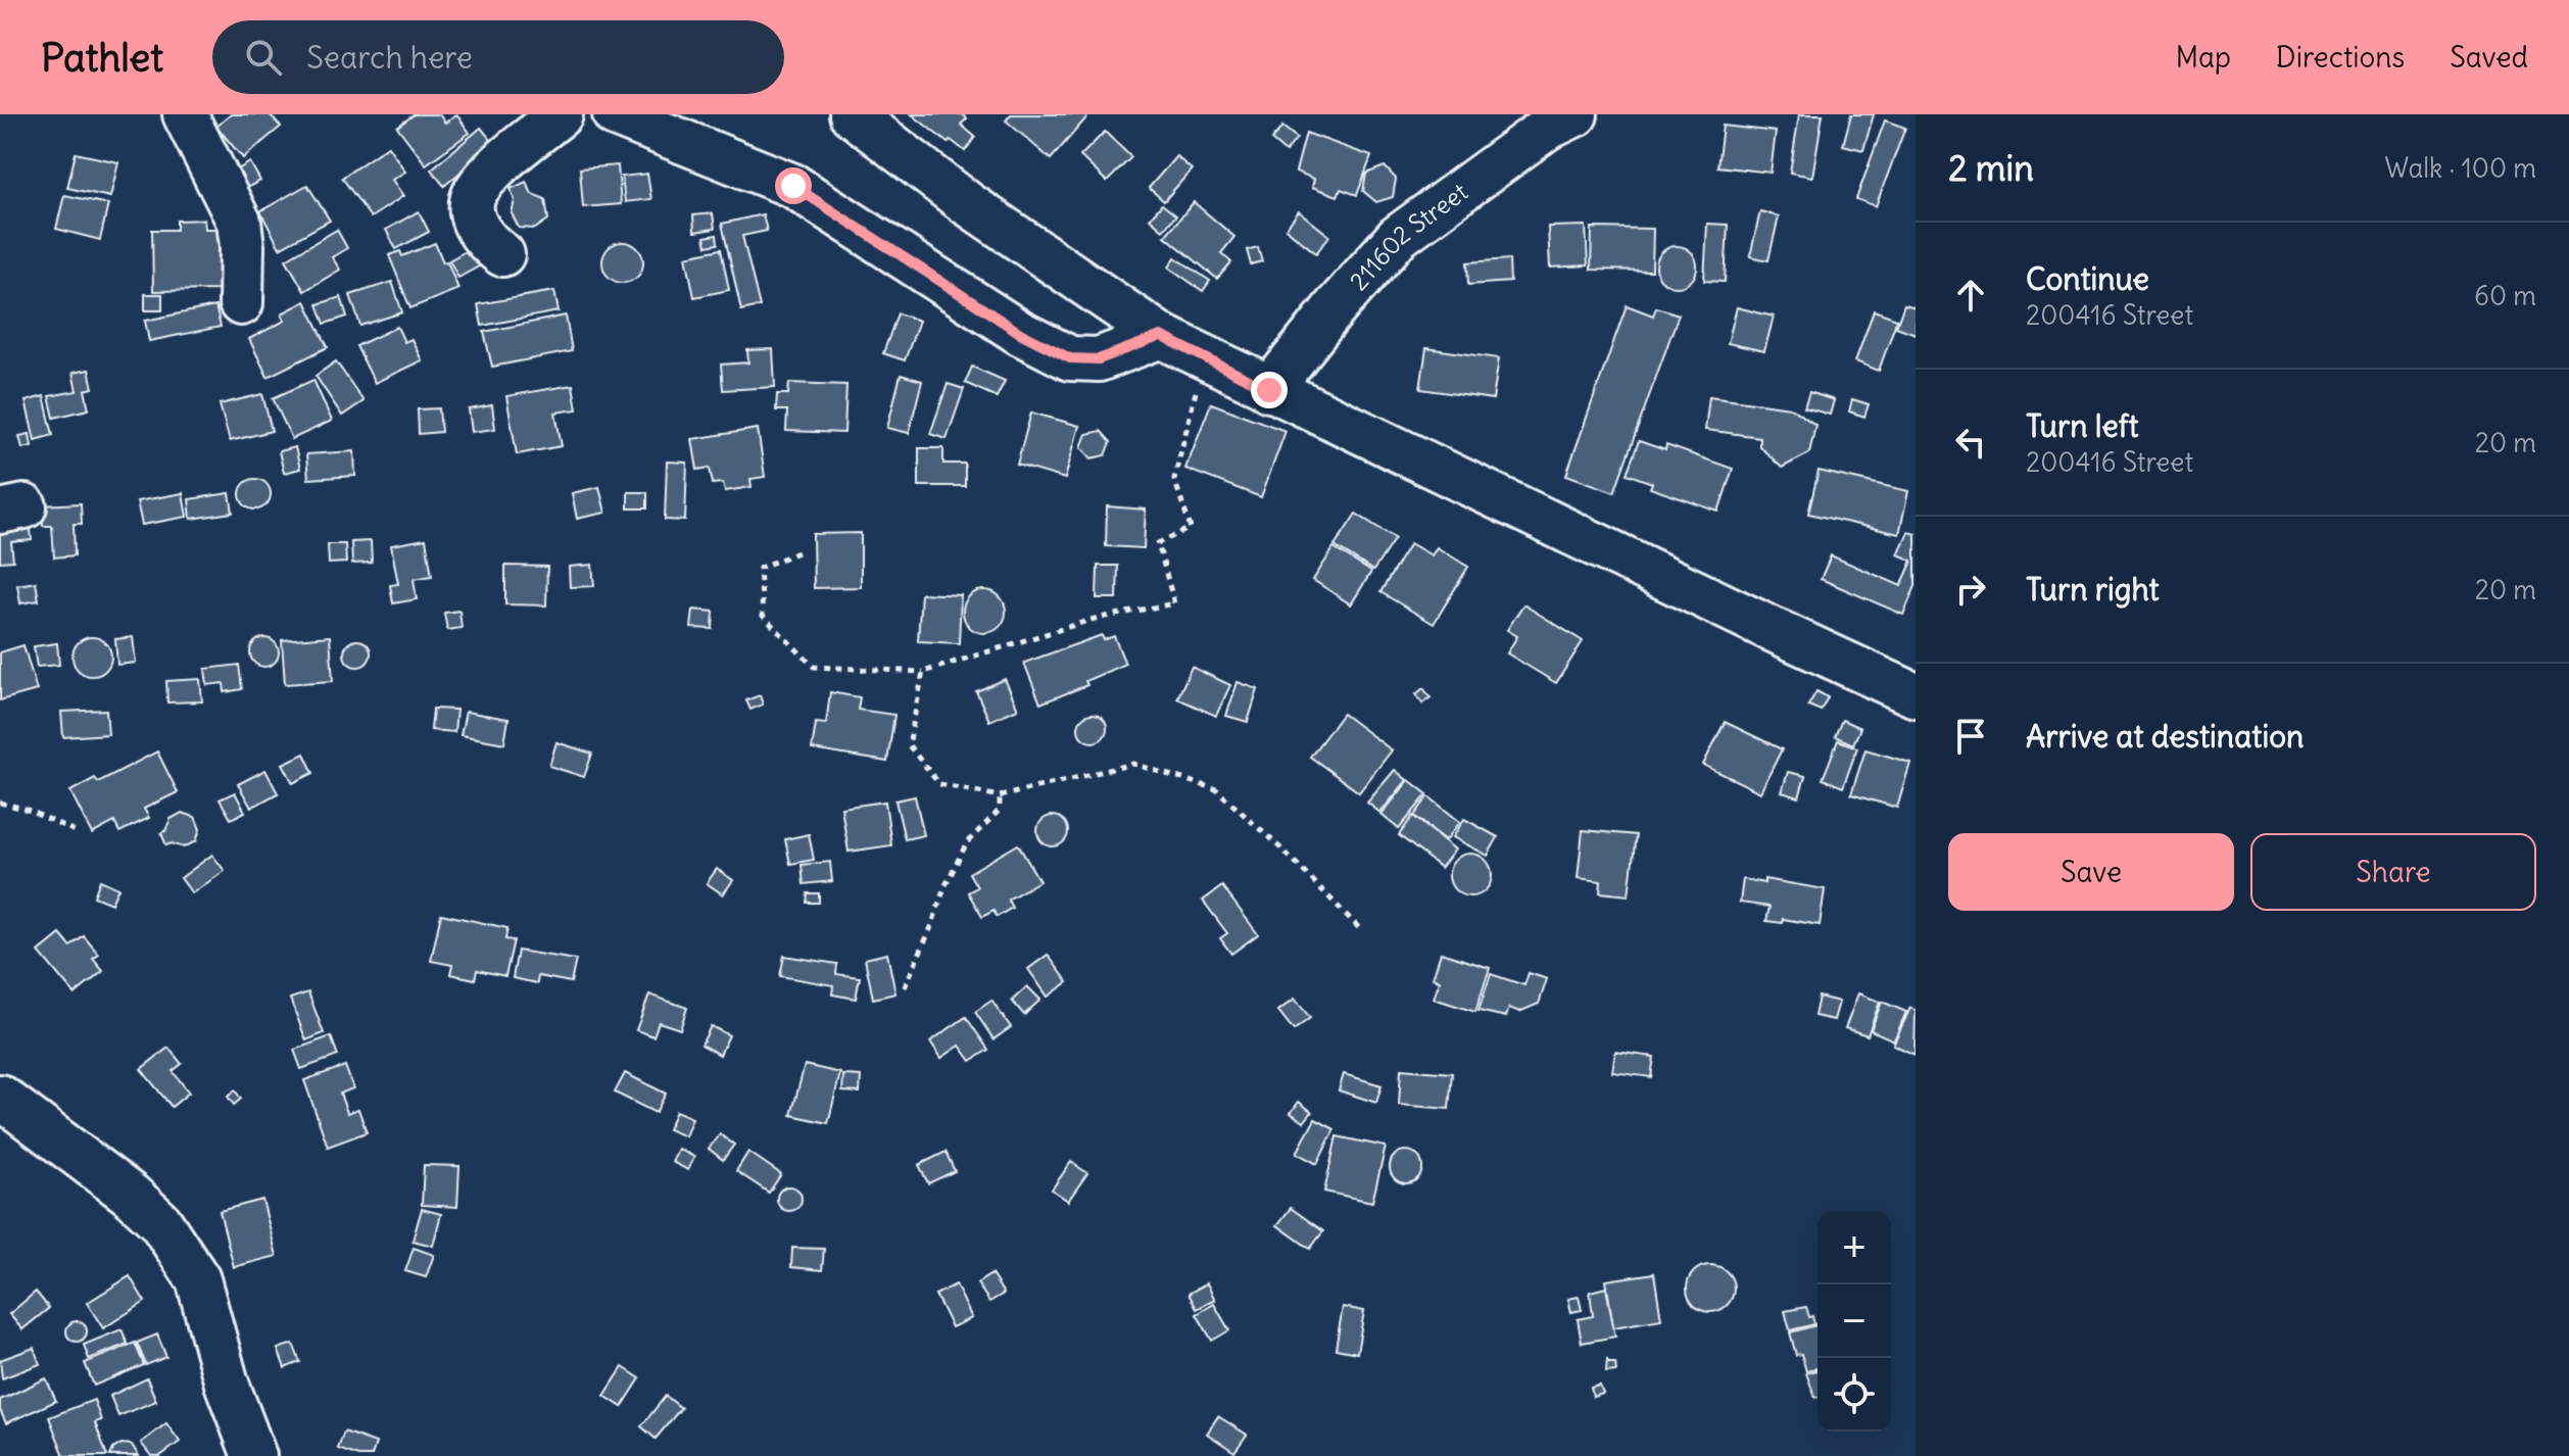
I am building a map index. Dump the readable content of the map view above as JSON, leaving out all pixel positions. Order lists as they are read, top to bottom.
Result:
{
  "streets": {
    "street": ["211602 Street"]
  },
  "page": {
    "header": "Pathlet",
    "search": "Search here",
    "nav": ["Map", "Directions", "Saved"],
    "heading": ["2 min", "Walk · 100 m"],
    "list": [
      ["Continue", "200416 Street", "60 m"],
      ["Turn left", "200416 Street", "20 m"],
      ["Turn right", "20 m"],
      "Arrive at destination"
    ],
    "buttons": ["Save", "Share"],
    "map_buttons": ["+", "−"]
  }
}
